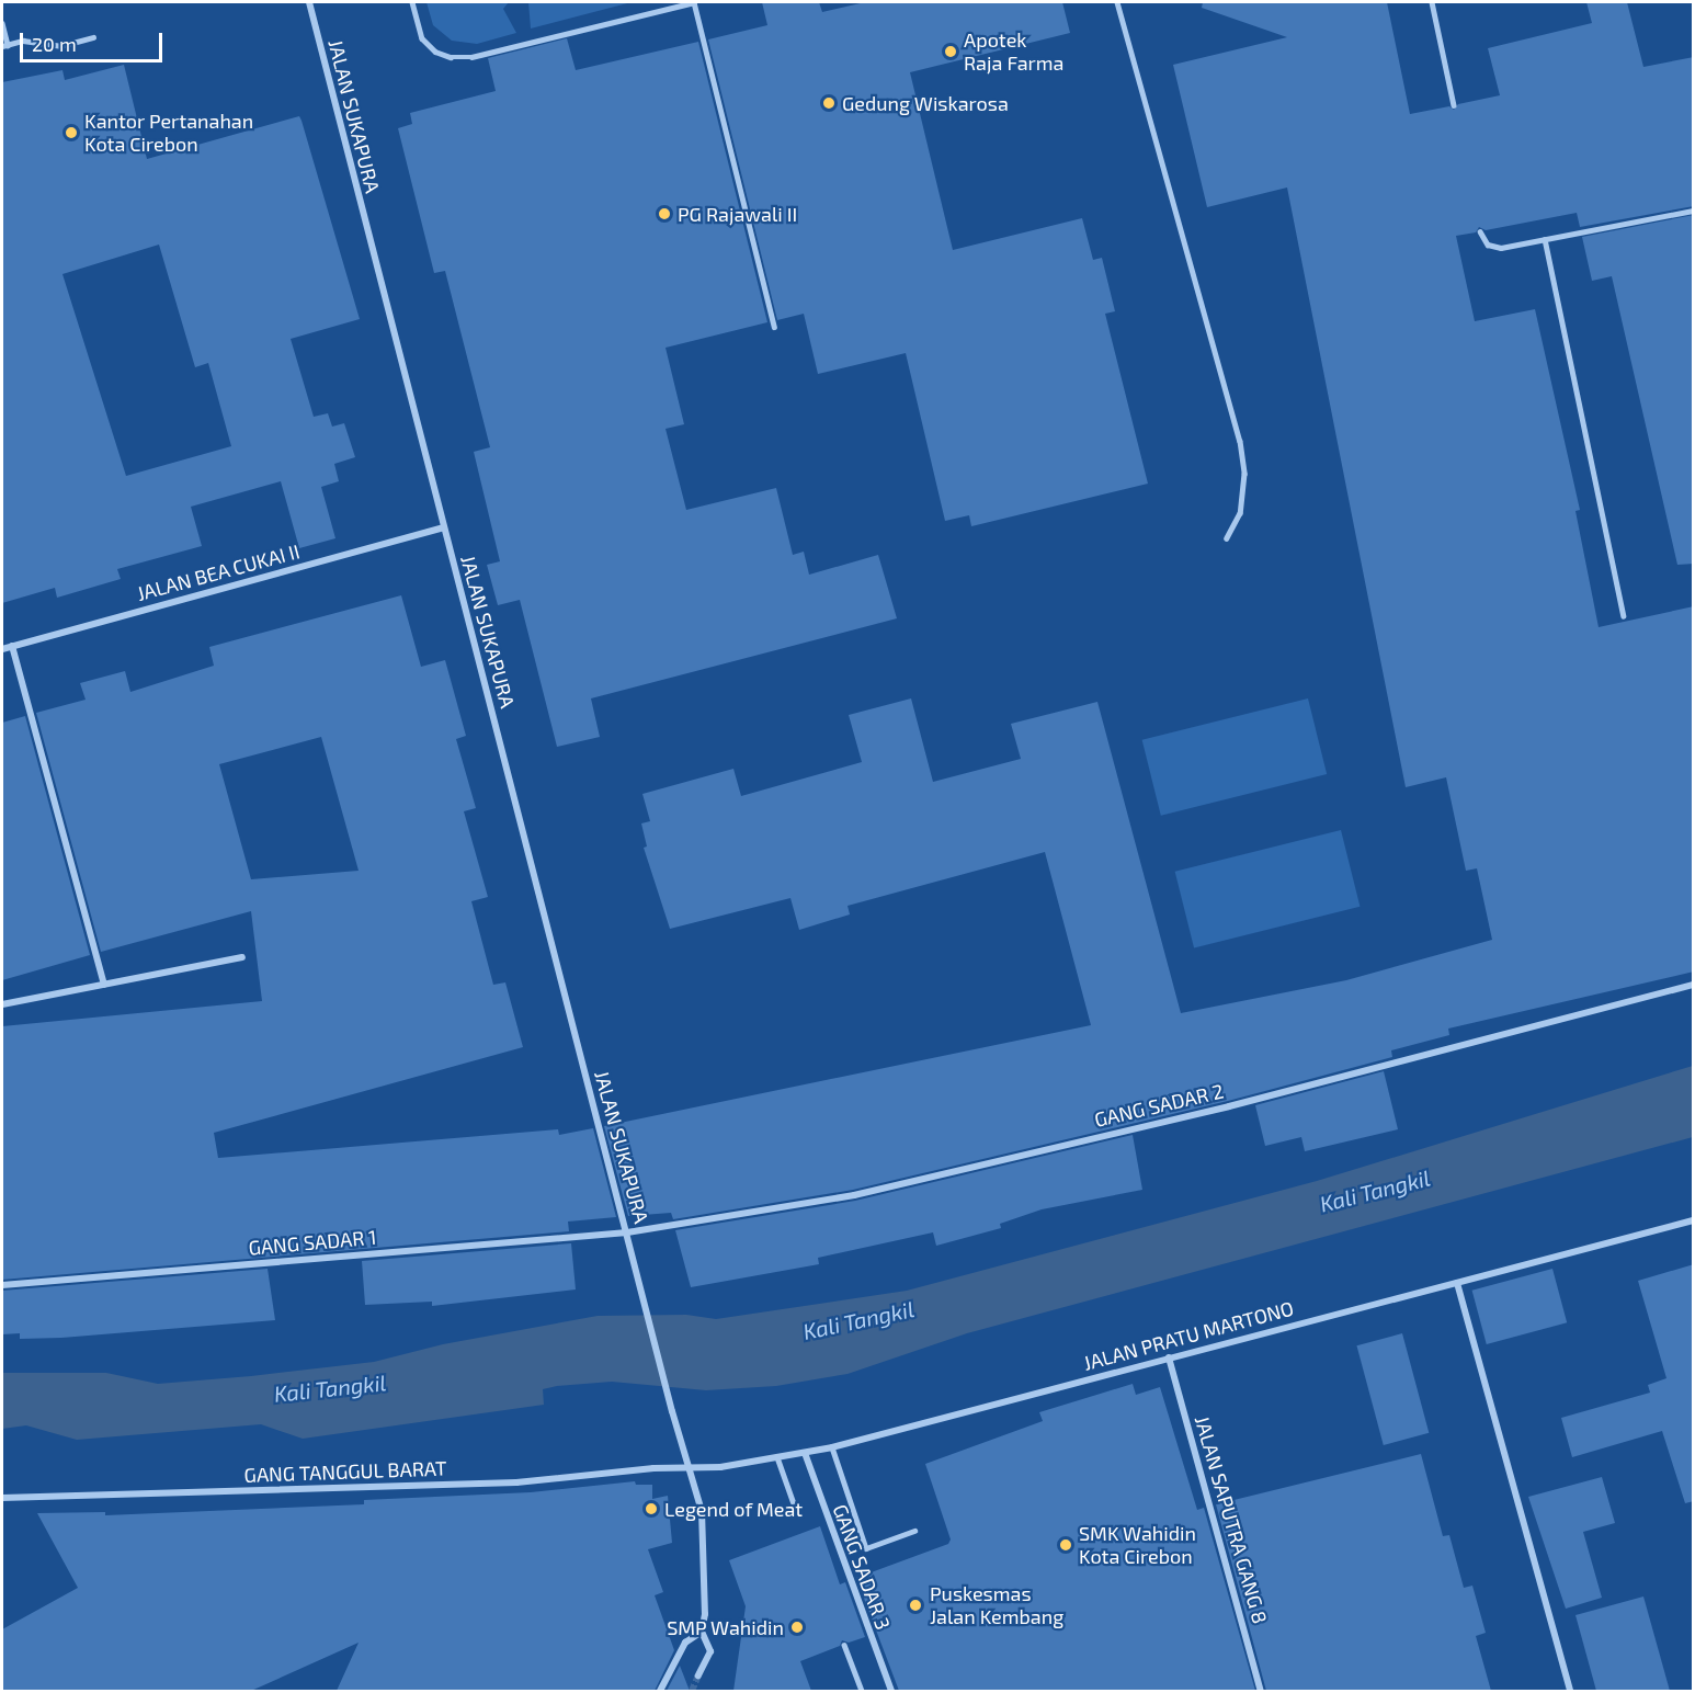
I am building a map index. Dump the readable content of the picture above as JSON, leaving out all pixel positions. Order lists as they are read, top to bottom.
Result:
{
  "streets": {
    "street": [
      "JALAN SUKAPURA",
      "JALAN BEA CUKAI II",
      "GANG SADAR 2",
      "GANG SADAR 1",
      "JALAN PRATU MARTONO",
      "GANG TANGGUL BARAT",
      "JALAN SAPUTRA GANG 8",
      "GANG SADAR 3"
    ]
  },
  "crossings": [
    ["JALAN SUKAPURA", "JALAN BEA CUKAI II"],
    ["JALAN SUKAPURA", "GANG SADAR 2"],
    ["JALAN SUKAPURA", "GANG SADAR 1"],
    ["JALAN SUKAPURA", "JALAN PRATU MARTONO"],
    ["JALAN SUKAPURA", "GANG TANGGUL BARAT"],
    ["GANG SADAR 2", "GANG SADAR 1"],
    ["JALAN PRATU MARTONO", "GANG TANGGUL BARAT"],
    ["JALAN PRATU MARTONO", "JALAN SAPUTRA GANG 8"],
    ["JALAN PRATU MARTONO", "GANG SADAR 3"]
  ],
  "water": ["Kali Tangkil"],
  "places": [
    "Apotek Raja Farma",
    "Gedung Wiskarosa",
    "Kantor Pertanahan Kota Cirebon",
    "PG Rajawali II",
    "Legend of Meat",
    "SMK Wahidin Kota Cirebon",
    "Puskesmas Jalan Kembang",
    "SMP Wahidin"
  ],
  "scale_bar": "20 m"
}
